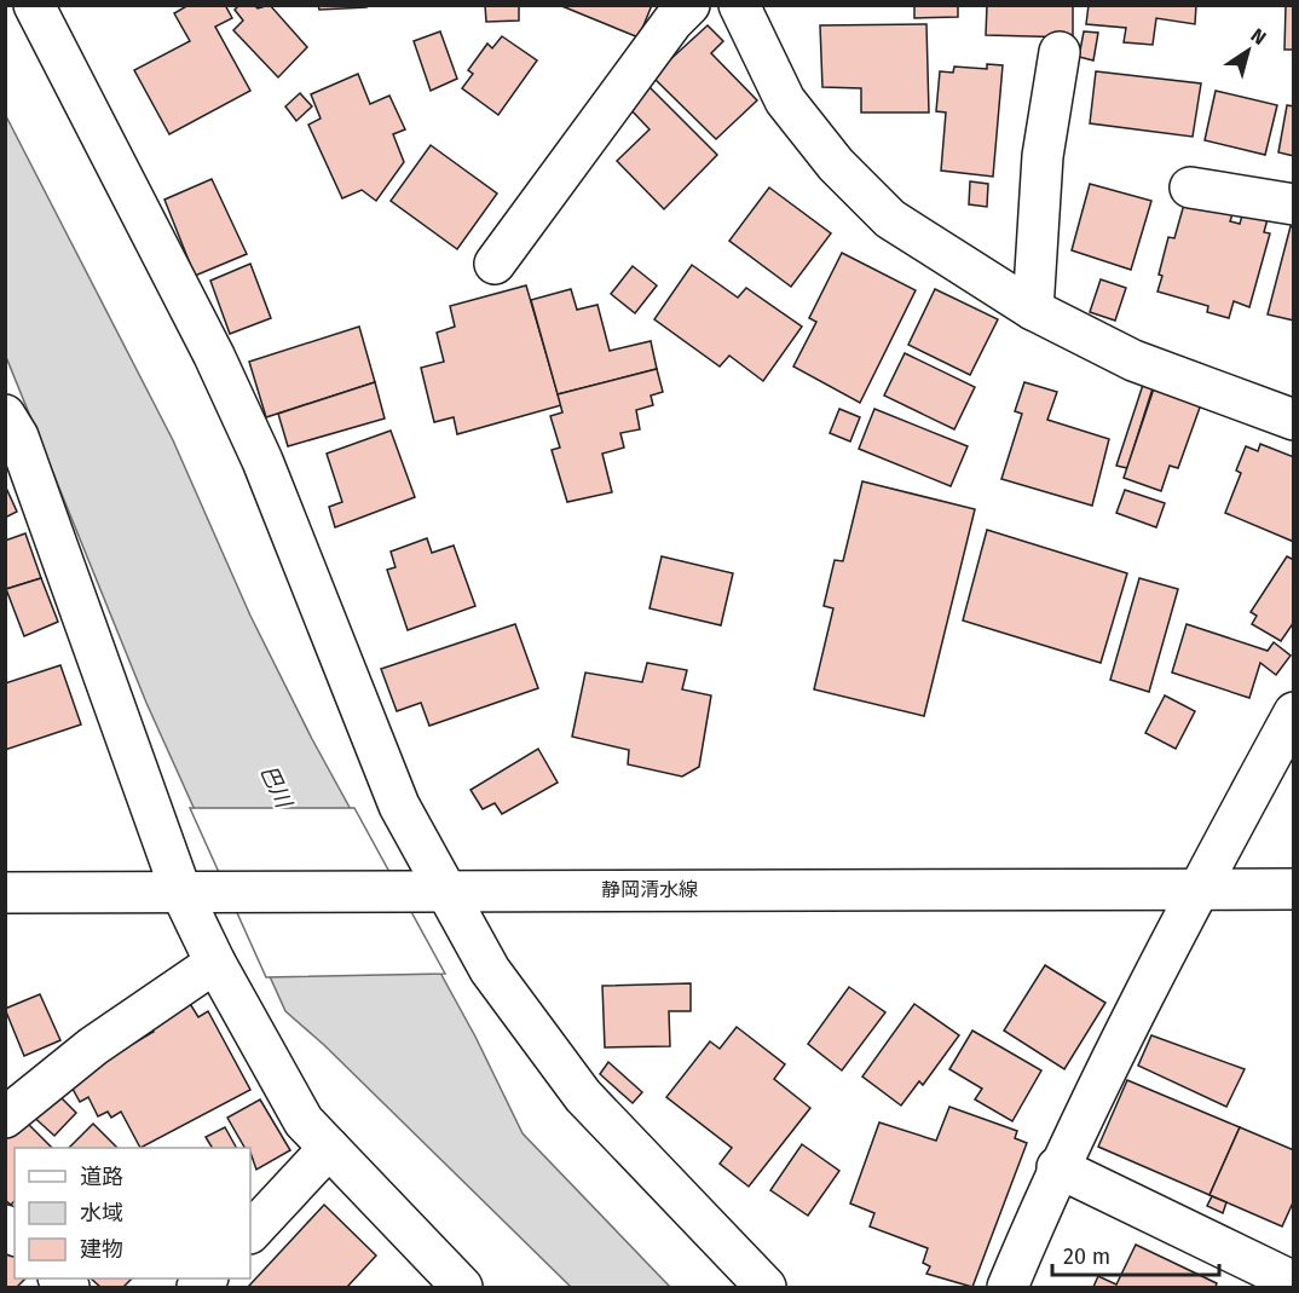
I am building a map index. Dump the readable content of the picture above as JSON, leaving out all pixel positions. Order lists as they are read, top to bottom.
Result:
{
  "streets": {
    "street": ["静岡清水線"]
  },
  "water": ["巴川"],
  "legend": ["道路", "水域", "建物"],
  "scale_bar": "20 m",
  "north": "top right"
}
